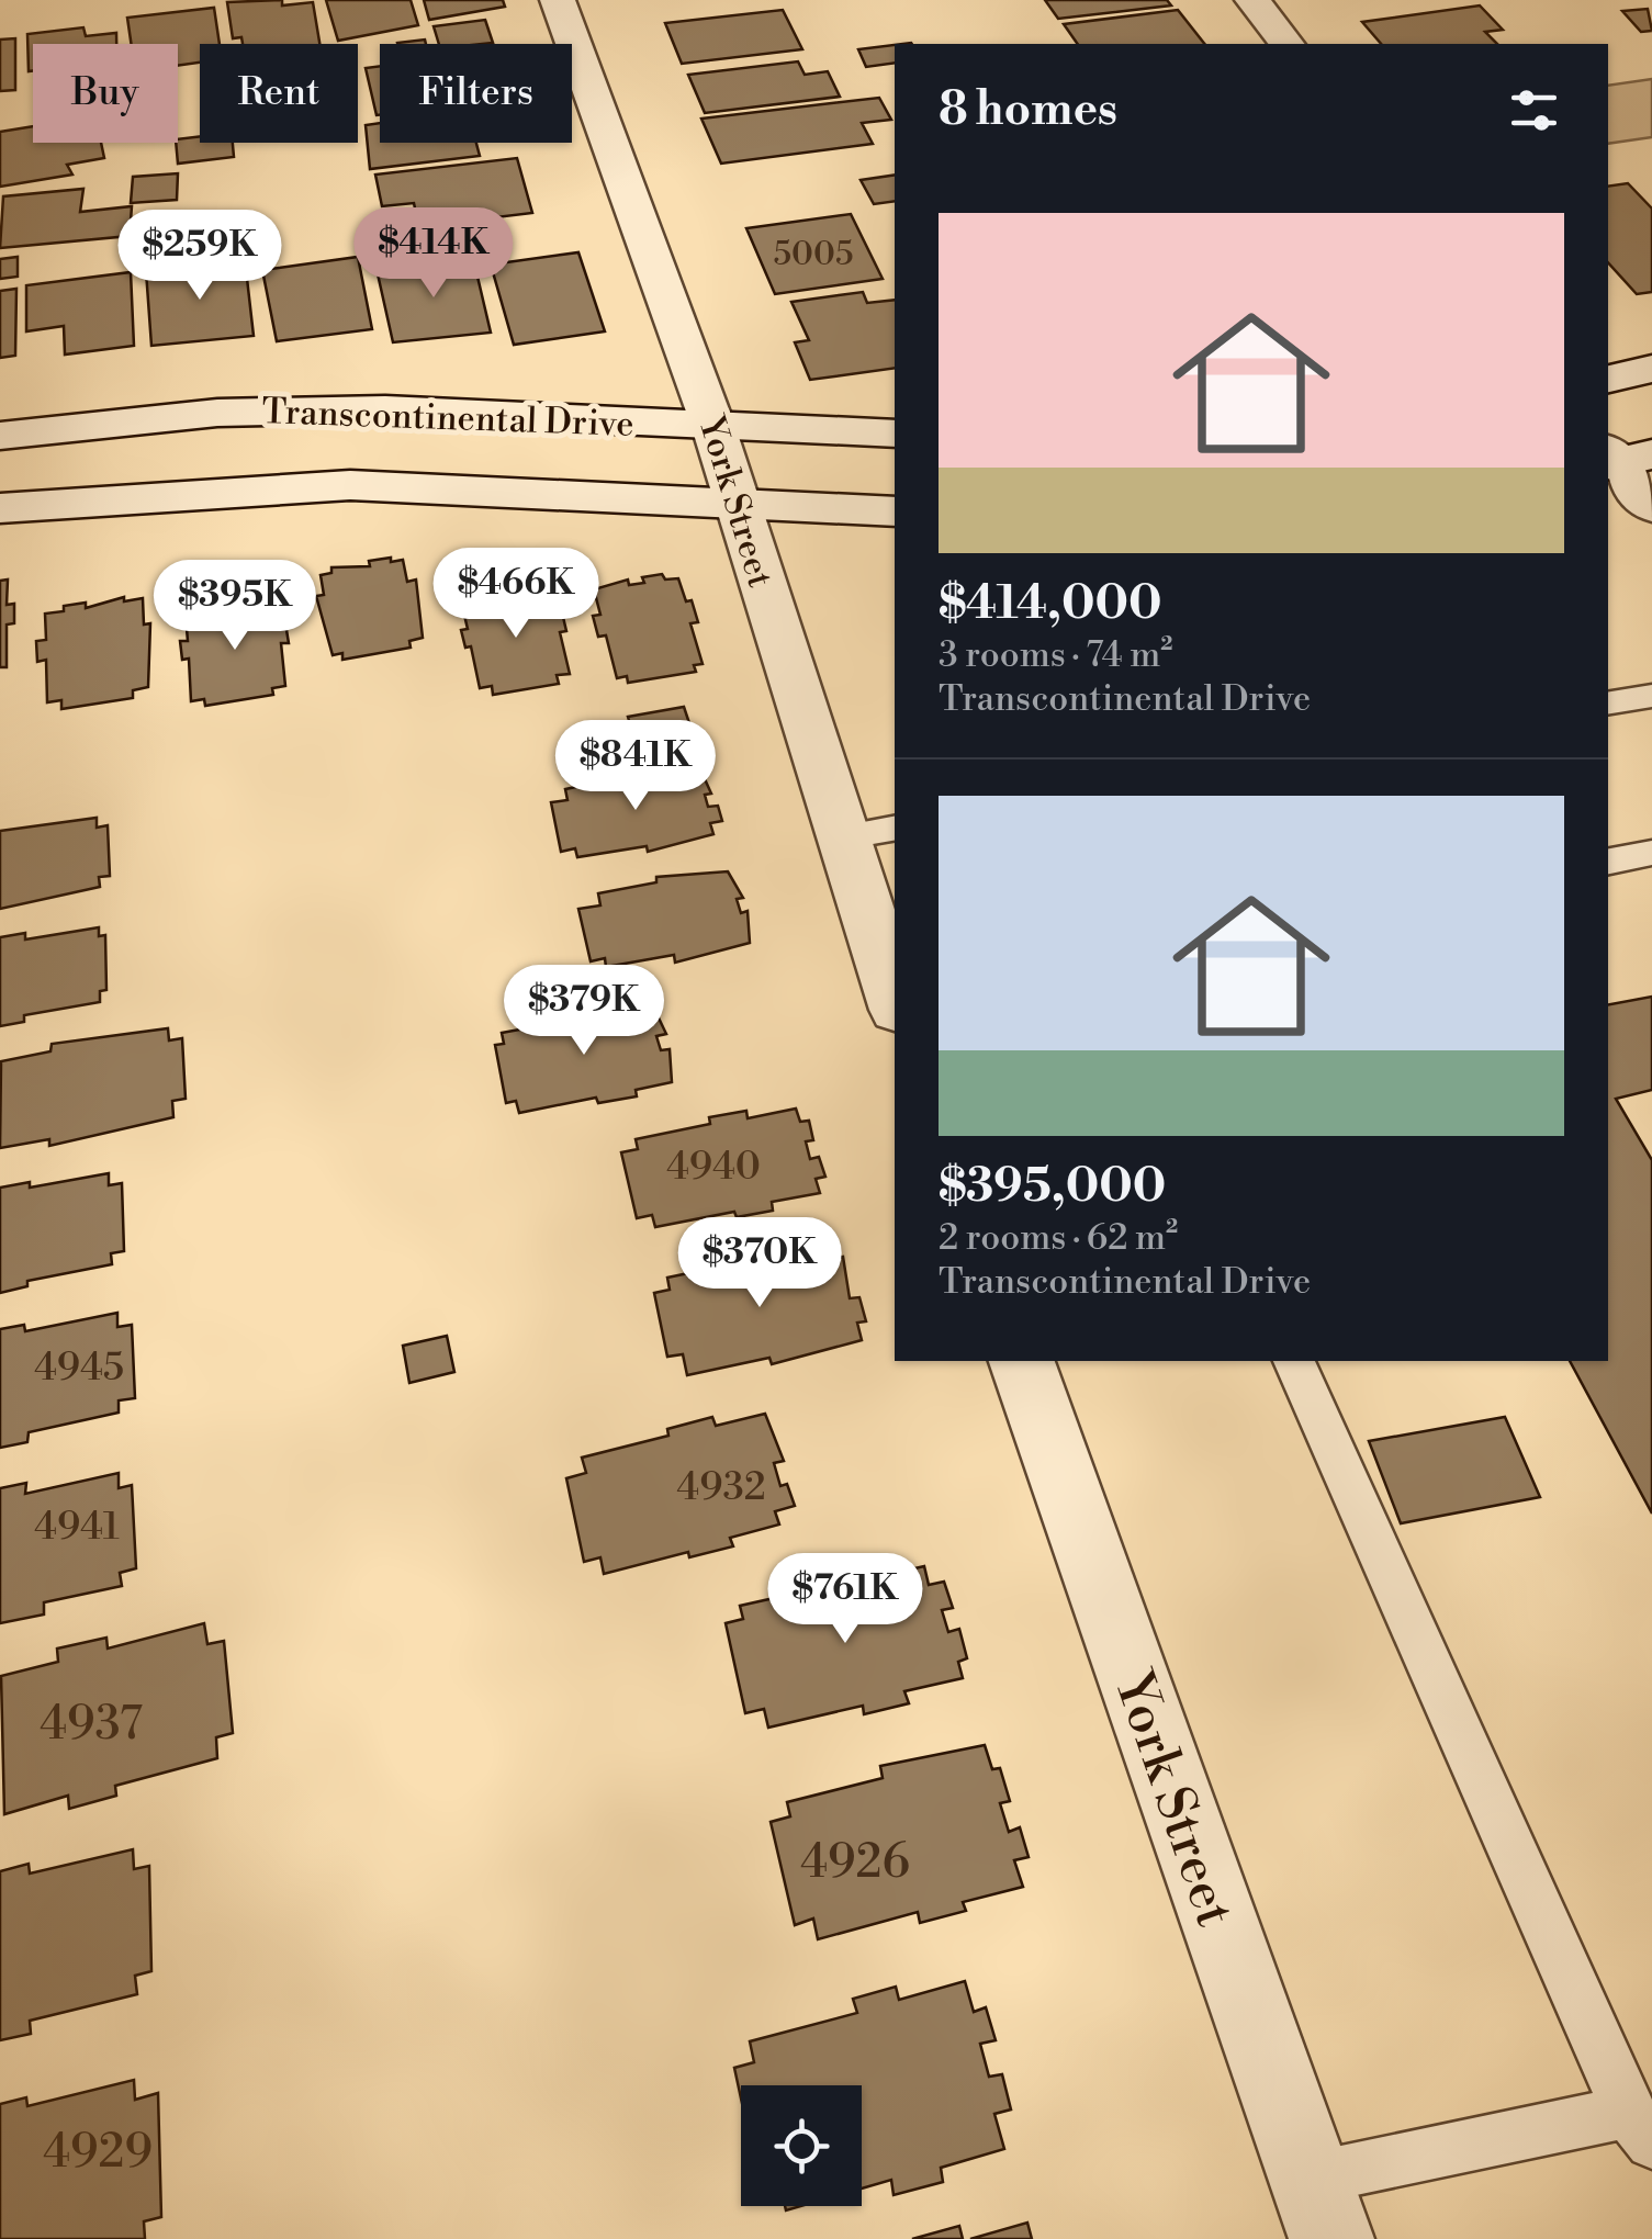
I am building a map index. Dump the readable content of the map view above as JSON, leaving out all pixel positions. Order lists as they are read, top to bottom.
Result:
{
  "streets": {
    "street": ["Transcontinental Drive", "York Street"]
  },
  "crossings": [
    ["Transcontinental Drive", "York Street"]
  ],
  "house_numbers": [
    "5005",
    "4940",
    "4945",
    "4932",
    "4941",
    "4937",
    "4926",
    "4929"
  ],
  "page": {
    "chip": ["Buy", "Rent", "Filters"],
    "heading": "8 homes",
    "list": [
      {
        "name": "$414,000",
        "note": "3 rooms · 74 m² · Transcontinental Drive"
      },
      {
        "name": "$395,000",
        "note": "2 rooms · 62 m² · Transcontinental Drive"
      }
    ],
    "price": [
      "$414K",
      "$259K",
      "$466K",
      "$395K",
      "$841K",
      "$379K",
      "$370K",
      "$761K"
    ]
  }
}
